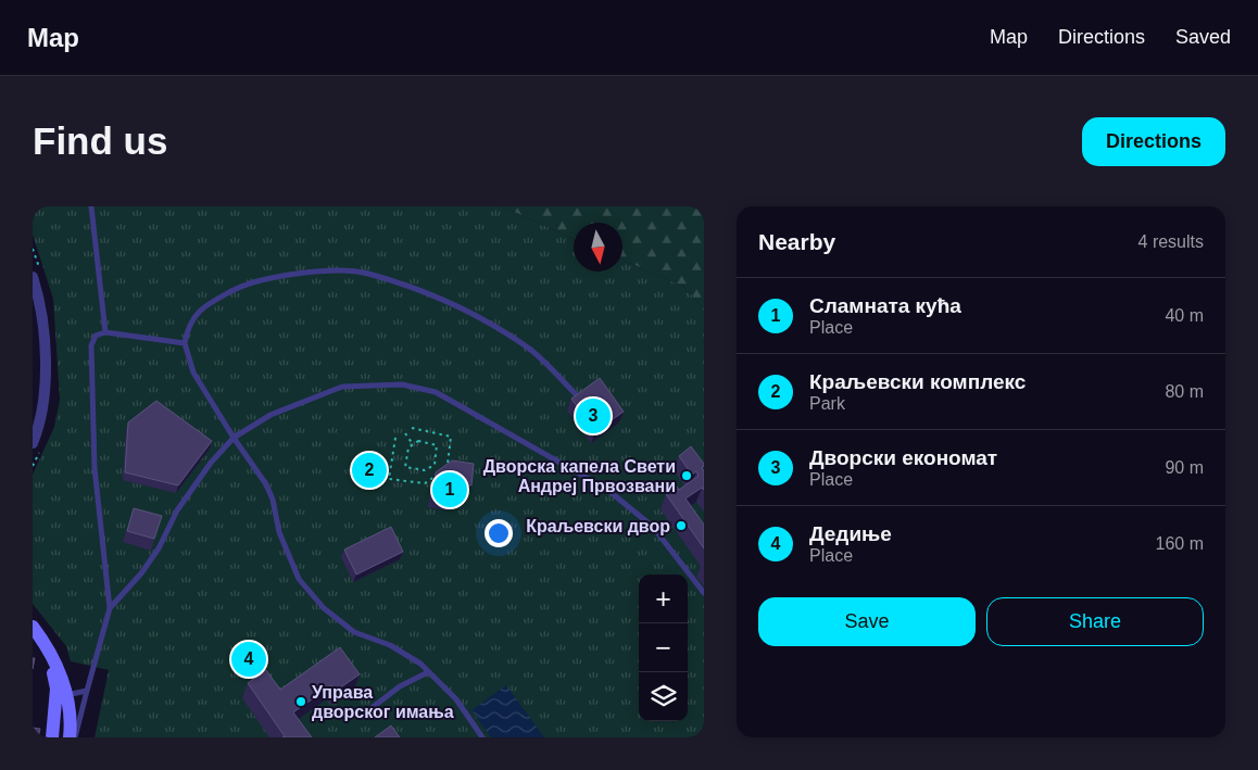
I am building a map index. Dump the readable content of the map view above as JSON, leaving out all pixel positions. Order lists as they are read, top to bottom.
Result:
{
  "places": ["Дворска капела Свети Андреј Првозвани", "Краљевски двор", "Управа дворског имања"],
  "north": "bottom",
  "page": {
    "header": "Map",
    "nav": ["Map", "Directions", "Saved"],
    "buttons": [
      "Directions",
      ["Save", "Share"]
    ],
    "title": "Find us",
    "heading": ["Nearby", "4 results"],
    "list": [
      {
        "mark": "1",
        "name": "Сламната кућа",
        "note": "Place",
        "value": "40 m"
      },
      {
        "mark": "2",
        "name": "Краљевски комплекс",
        "note": "Park",
        "value": "80 m"
      },
      {
        "mark": "3",
        "name": "Дворски економат",
        "note": "Place",
        "value": "90 m"
      },
      {
        "mark": "4",
        "name": "Дедиње",
        "note": "Place",
        "value": "160 m"
      }
    ],
    "pins": [
      "3",
      "2",
      "1",
      "4"
    ],
    "map_buttons": ["+", "−"]
  }
}
